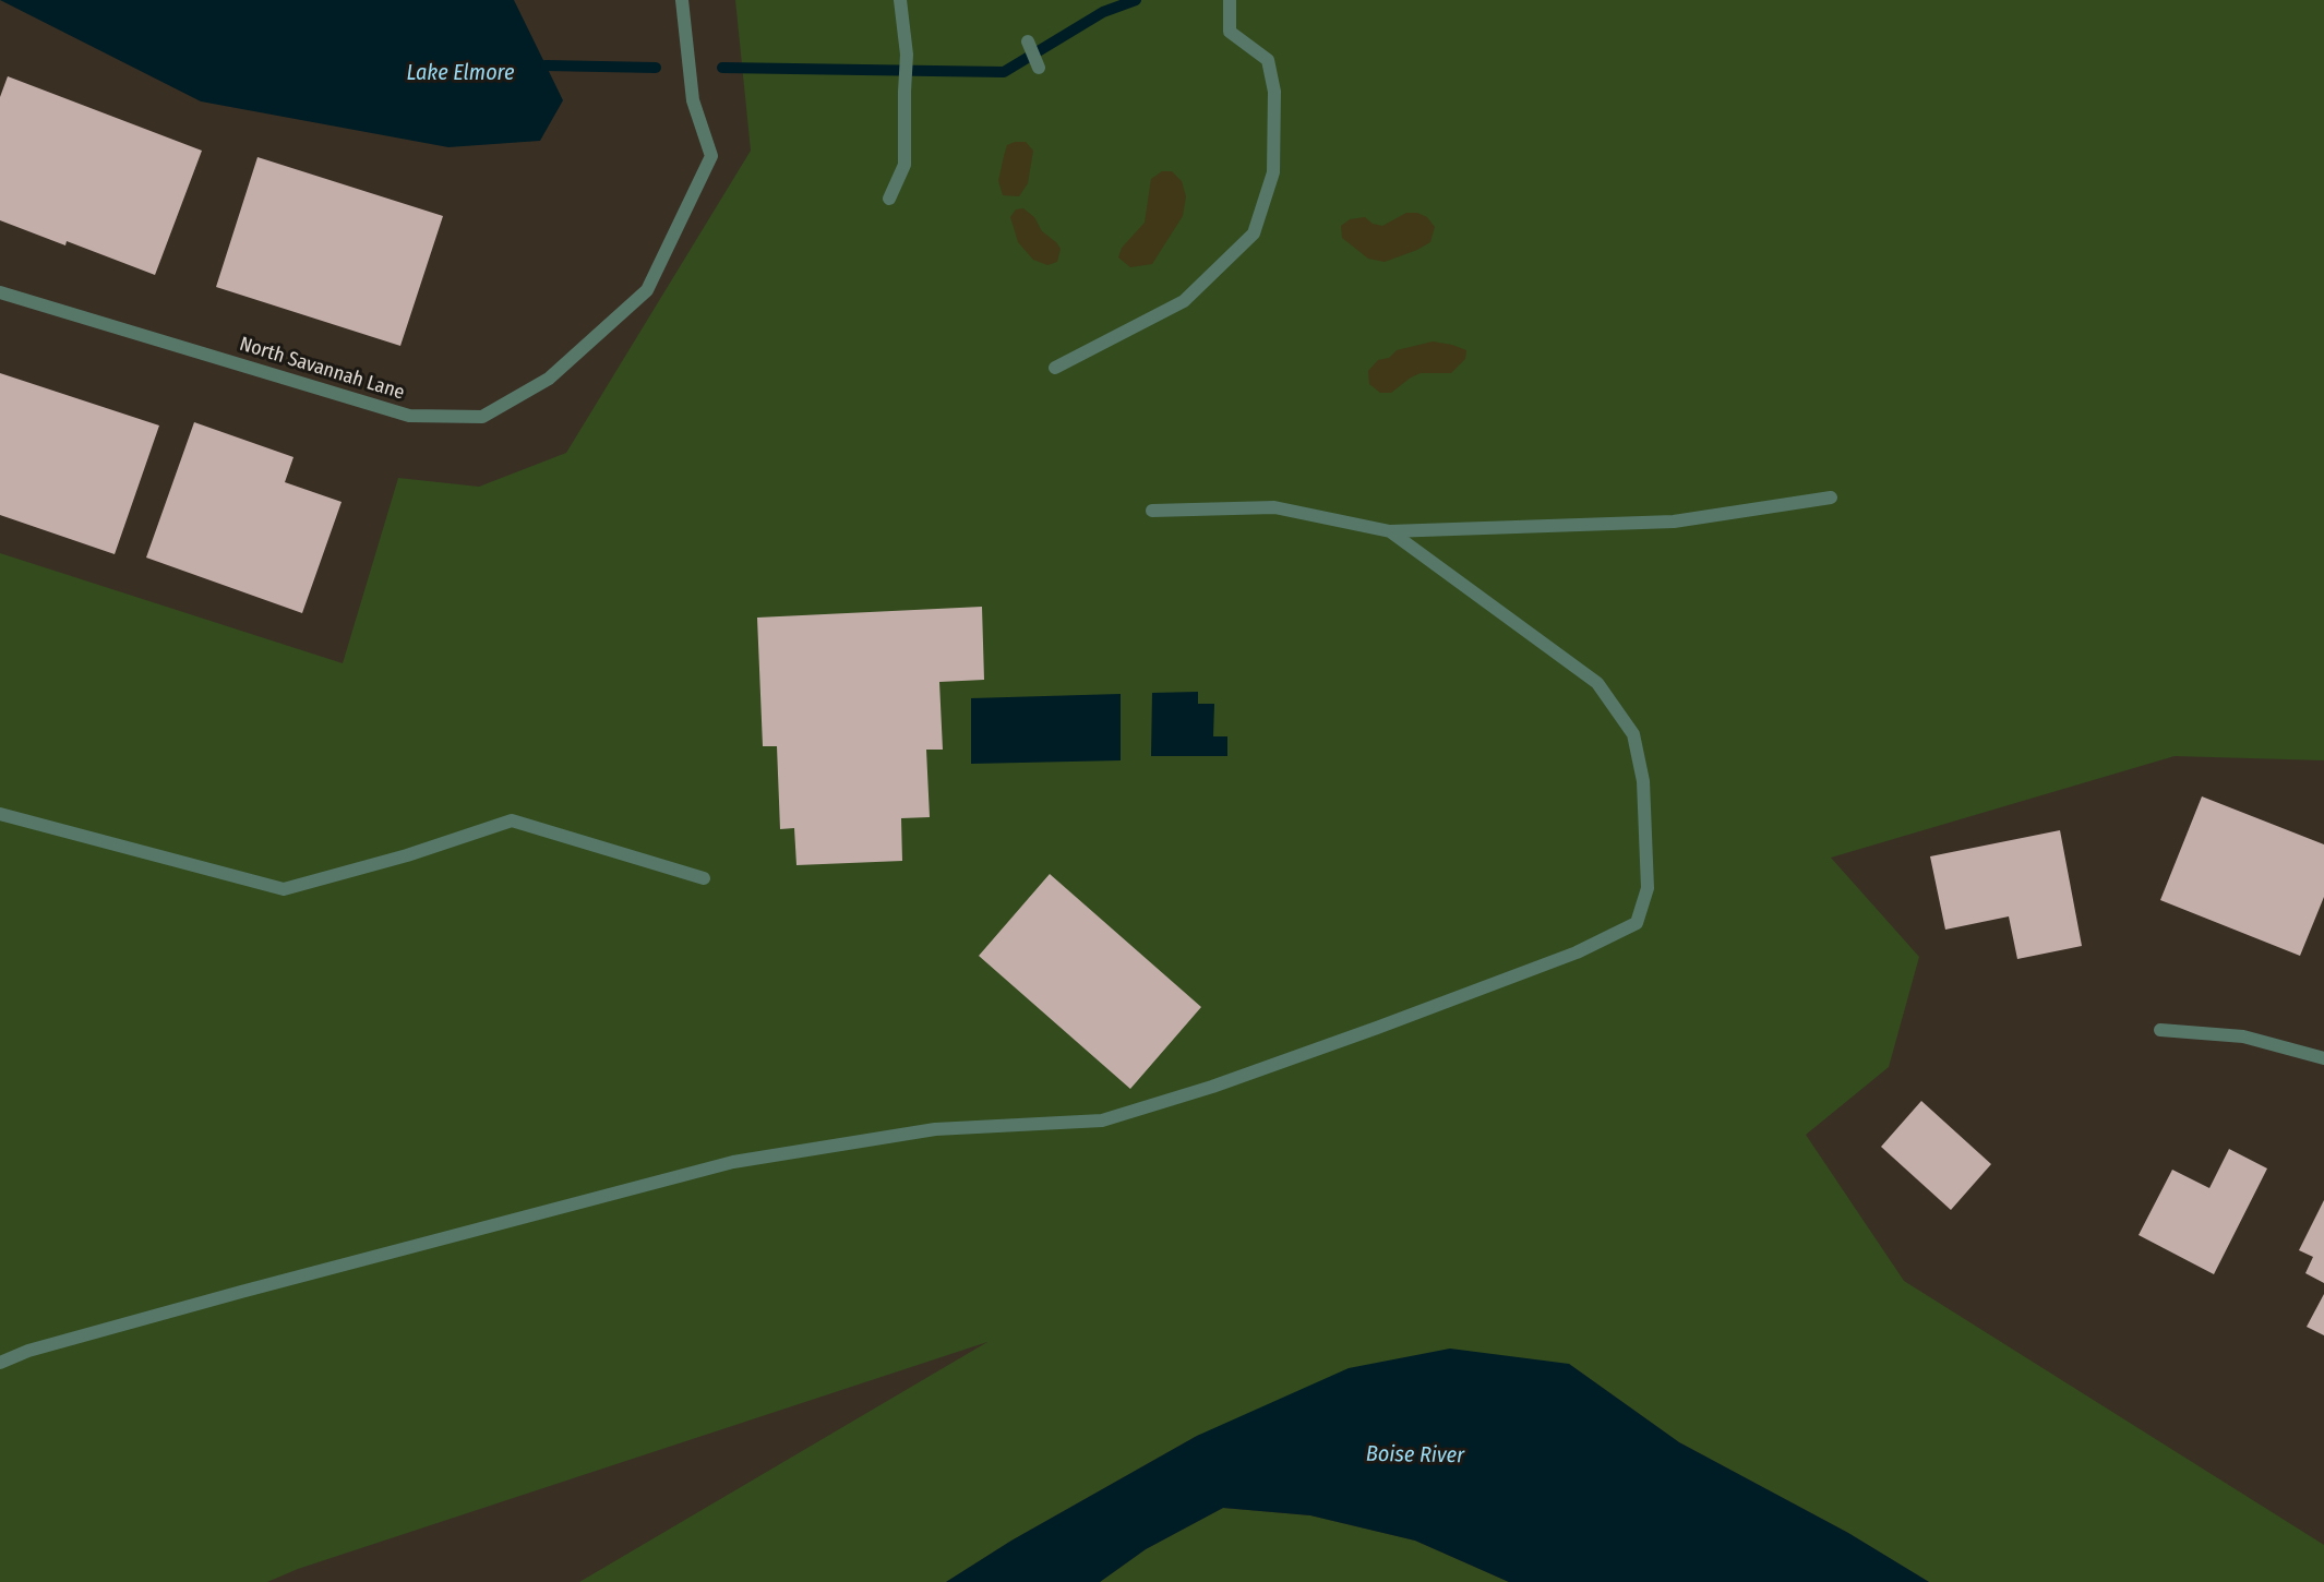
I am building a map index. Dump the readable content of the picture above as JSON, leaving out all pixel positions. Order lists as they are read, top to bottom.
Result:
{
  "streets": {
    "street": ["North Savannah Lane"]
  },
  "water": ["Lake Elmore", "Boise River"]
}
